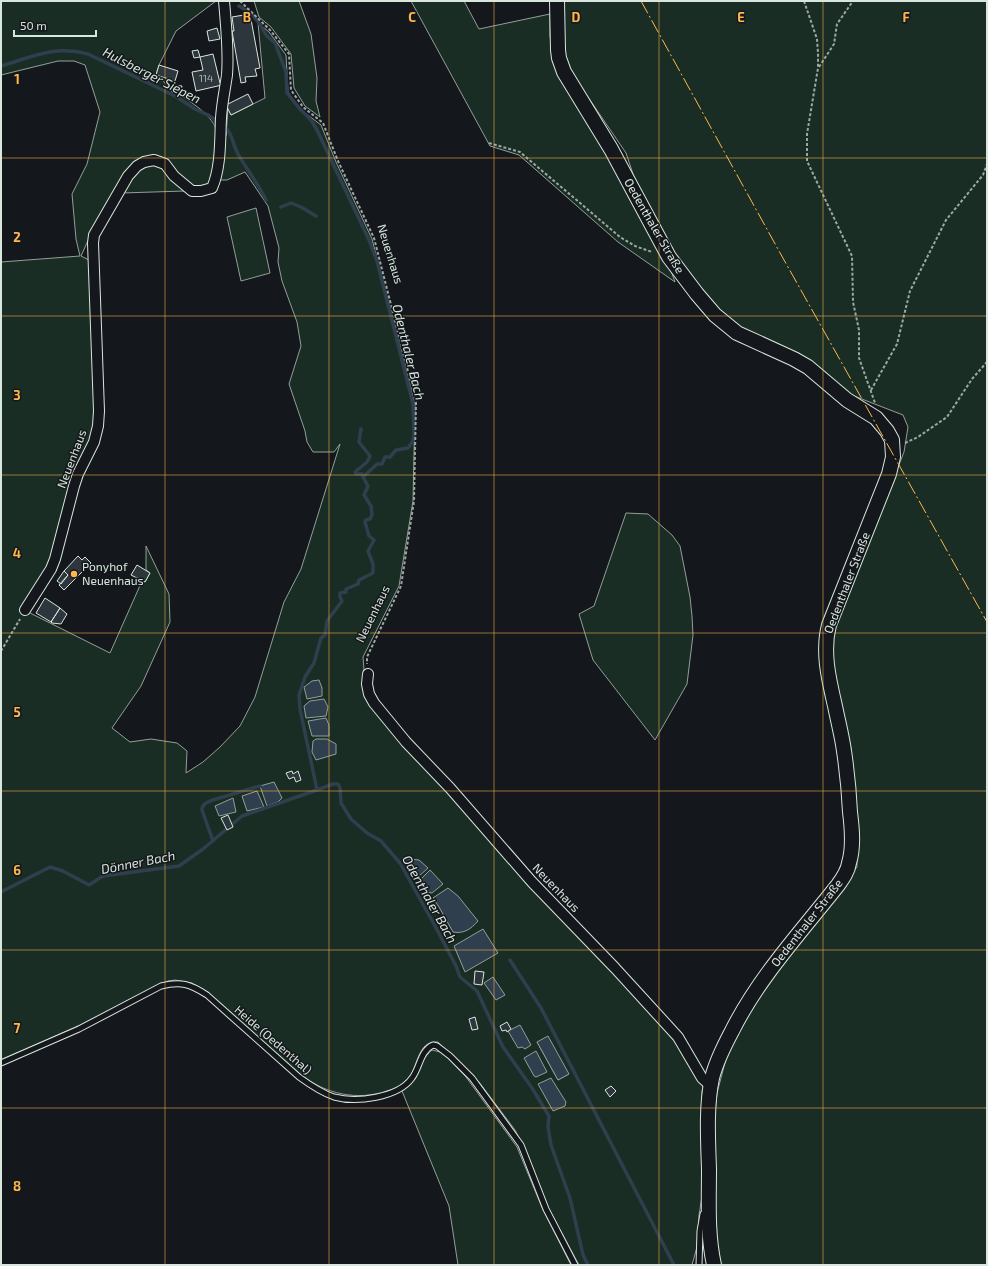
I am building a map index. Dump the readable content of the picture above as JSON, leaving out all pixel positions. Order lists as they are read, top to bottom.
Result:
{
  "streets": {
    "main road": ["Oedenthaler Straße"],
    "street": ["Neuenhaus"],
    "lane": ["Heide (Oedenthal)"]
  },
  "crossings": [
    ["Oedenthaler Straße", "Neuenhaus"]
  ],
  "water": ["Hulsberger Siepen", "Odenthaler Bach", "Dönner Bach"],
  "places": ["Ponyhof Neuenhaus"],
  "house_numbers": ["114"],
  "scale_bar": "50 m",
  "grid": {
    "columns": [
      "B",
      "C",
      "D",
      "E",
      "F"
    ],
    "rows": [
      "1",
      "2",
      "3",
      "4",
      "5",
      "6",
      "7",
      "8"
    ]
  }
}
